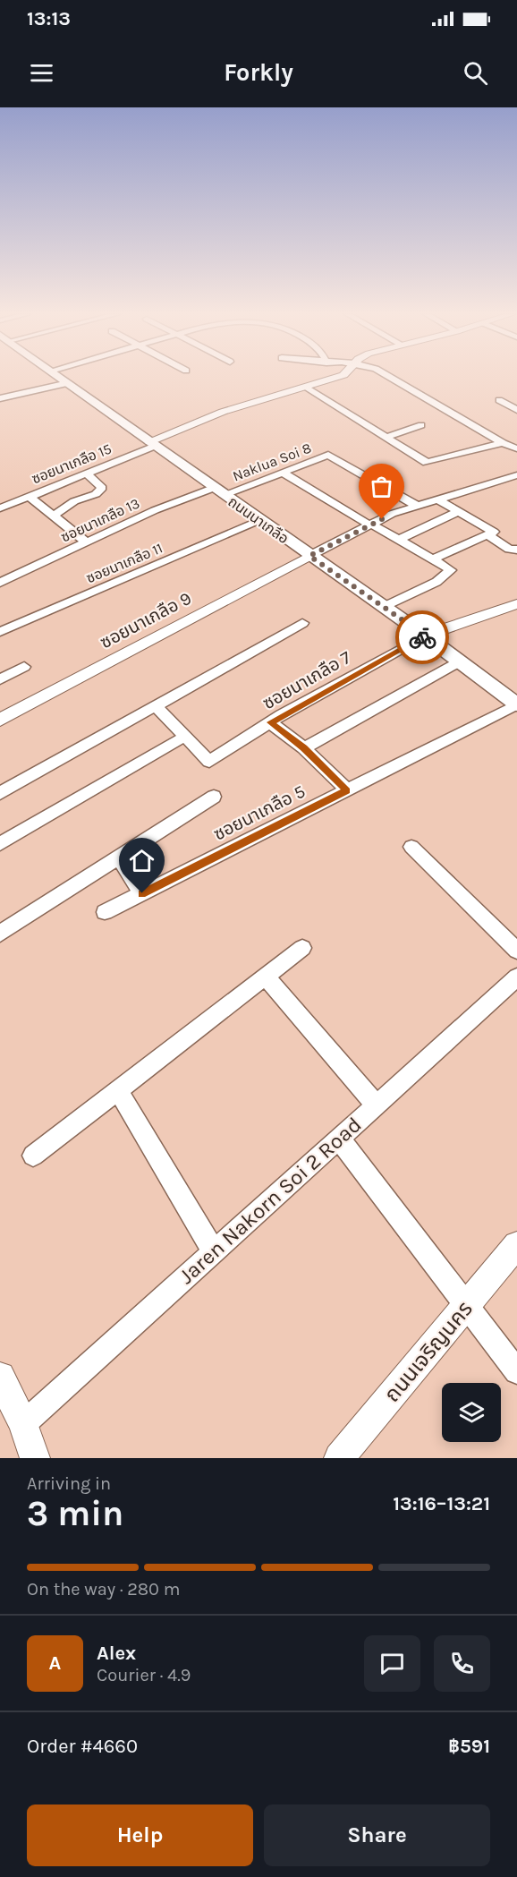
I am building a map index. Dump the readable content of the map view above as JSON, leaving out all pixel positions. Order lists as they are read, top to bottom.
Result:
{
  "streets": {
    "main road": ["ถนนนาเกลือ"],
    "street": [
      "Naklua Soi 8",
      "ซอยนาเกลือ 15",
      "ซอยนาเกลือ 13",
      "ซอยนาเกลือ 11",
      "ซอยนาเกลือ 9",
      "ซอยนาเกลือ 7",
      "ซอยนาเกลือ 5",
      "Jaren Nakorn Soi 2 Road",
      "ถนนเจริญนคร"
    ]
  },
  "crossings": [
    ["Naklua Soi 8", "ซอยนาเกลือ 13"],
    ["Naklua Soi 8", "ถนนนาเกลือ"],
    ["ซอยนาเกลือ 15", "ถนนนาเกลือ"],
    ["ซอยนาเกลือ 13", "ถนนนาเกลือ"],
    ["ถนนนาเกลือ", "ซอยนาเกลือ 11"],
    ["ถนนนาเกลือ", "ซอยนาเกลือ 9"],
    ["ถนนนาเกลือ", "ซอยนาเกลือ 7"],
    ["ถนนนาเกลือ", "ซอยนาเกลือ 5"]
  ],
  "page": {
    "status": "13:13",
    "header": "Forkly",
    "heading": ["3 min", "Arriving in", "13:16–13:21"],
    "panel": [
      "Alex",
      "Courier · 4.9",
      "Order #4660",
      "฿591"
    ],
    "bar": "On the way · 280 m",
    "round": "A",
    "buttons": ["Help", "Share"]
  }
}
